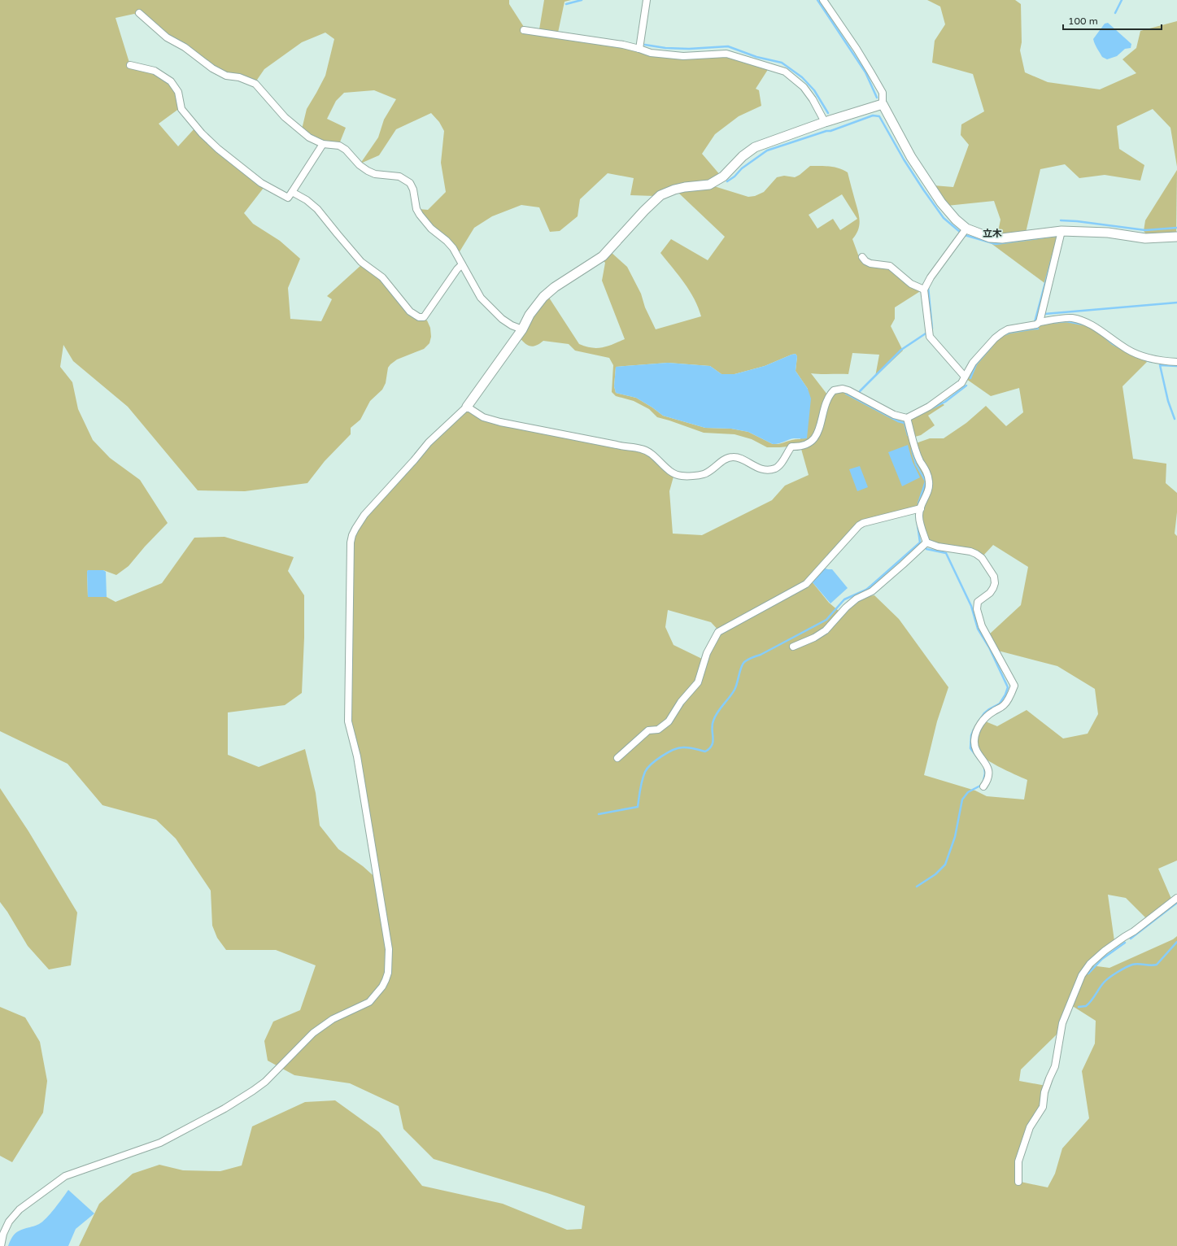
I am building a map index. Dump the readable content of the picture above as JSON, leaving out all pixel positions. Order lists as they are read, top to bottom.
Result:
{
  "districts": ["立木"],
  "scale_bar": "100 m"
}
